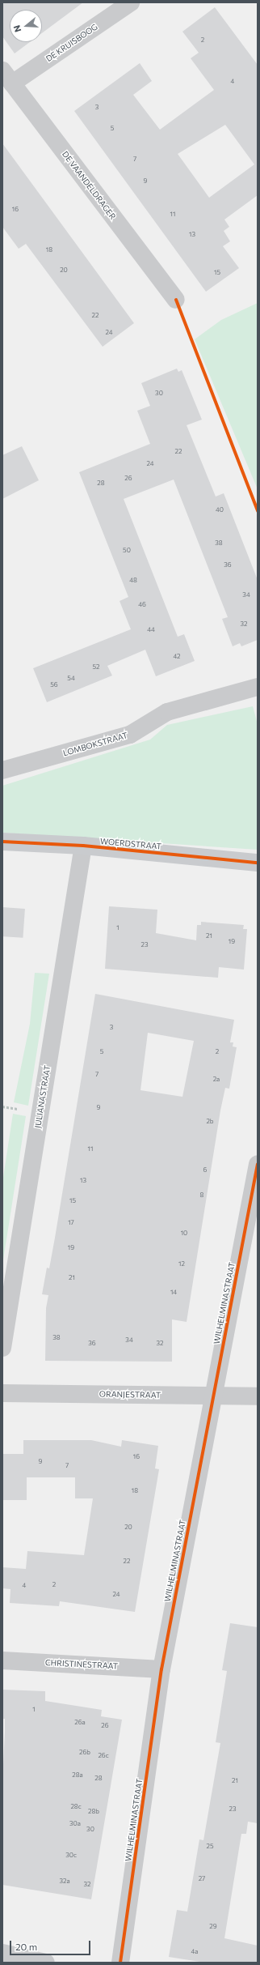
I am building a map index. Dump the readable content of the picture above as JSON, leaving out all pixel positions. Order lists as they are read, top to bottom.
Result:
{
  "streets": {
    "street": [
      "DE KRUISBOOG",
      "DE VAANDELDRAGER",
      "LOMBOKSTRAAT",
      "WOERDSTRAAT",
      "JULIANASTRAAT",
      "WILHELMINASTRAAT",
      "ORANJESTRAAT",
      "CHRISTINESTRAAT"
    ]
  },
  "crossings": [
    ["DE KRUISBOOG", "DE VAANDELDRAGER"],
    ["WOERDSTRAAT", "JULIANASTRAAT"],
    ["WILHELMINASTRAAT", "ORANJESTRAAT"],
    ["WILHELMINASTRAAT", "CHRISTINESTRAAT"]
  ],
  "house_numbers": [
    "2",
    "4",
    "3",
    "5",
    "7",
    "9",
    "16",
    "11",
    "13",
    "18",
    "20",
    "15",
    "22",
    "24",
    "30",
    "22",
    "24",
    "26",
    "28",
    "40",
    "38",
    "50",
    "36",
    "48",
    "34",
    "46",
    "32",
    "44",
    "42",
    "52",
    "54",
    "56",
    "1",
    "21",
    "19",
    "23",
    "3",
    "5",
    "2",
    "7",
    "2a",
    "9",
    "2b",
    "11",
    "6",
    "13",
    "8",
    "15",
    "17",
    "10",
    "19",
    "12",
    "21",
    "14",
    "38",
    "34",
    "36",
    "32",
    "16",
    "9",
    "7",
    "18",
    "20",
    "22",
    "2",
    "4",
    "24",
    "1",
    "26a",
    "26",
    "26b",
    "26c",
    "28a",
    "28",
    "21",
    "28c",
    "23",
    "28b",
    "30a",
    "30",
    "25",
    "30c",
    "27",
    "32a",
    "32",
    "29",
    "4a"
  ],
  "scale_bar": "20 m",
  "north": "left"
}
